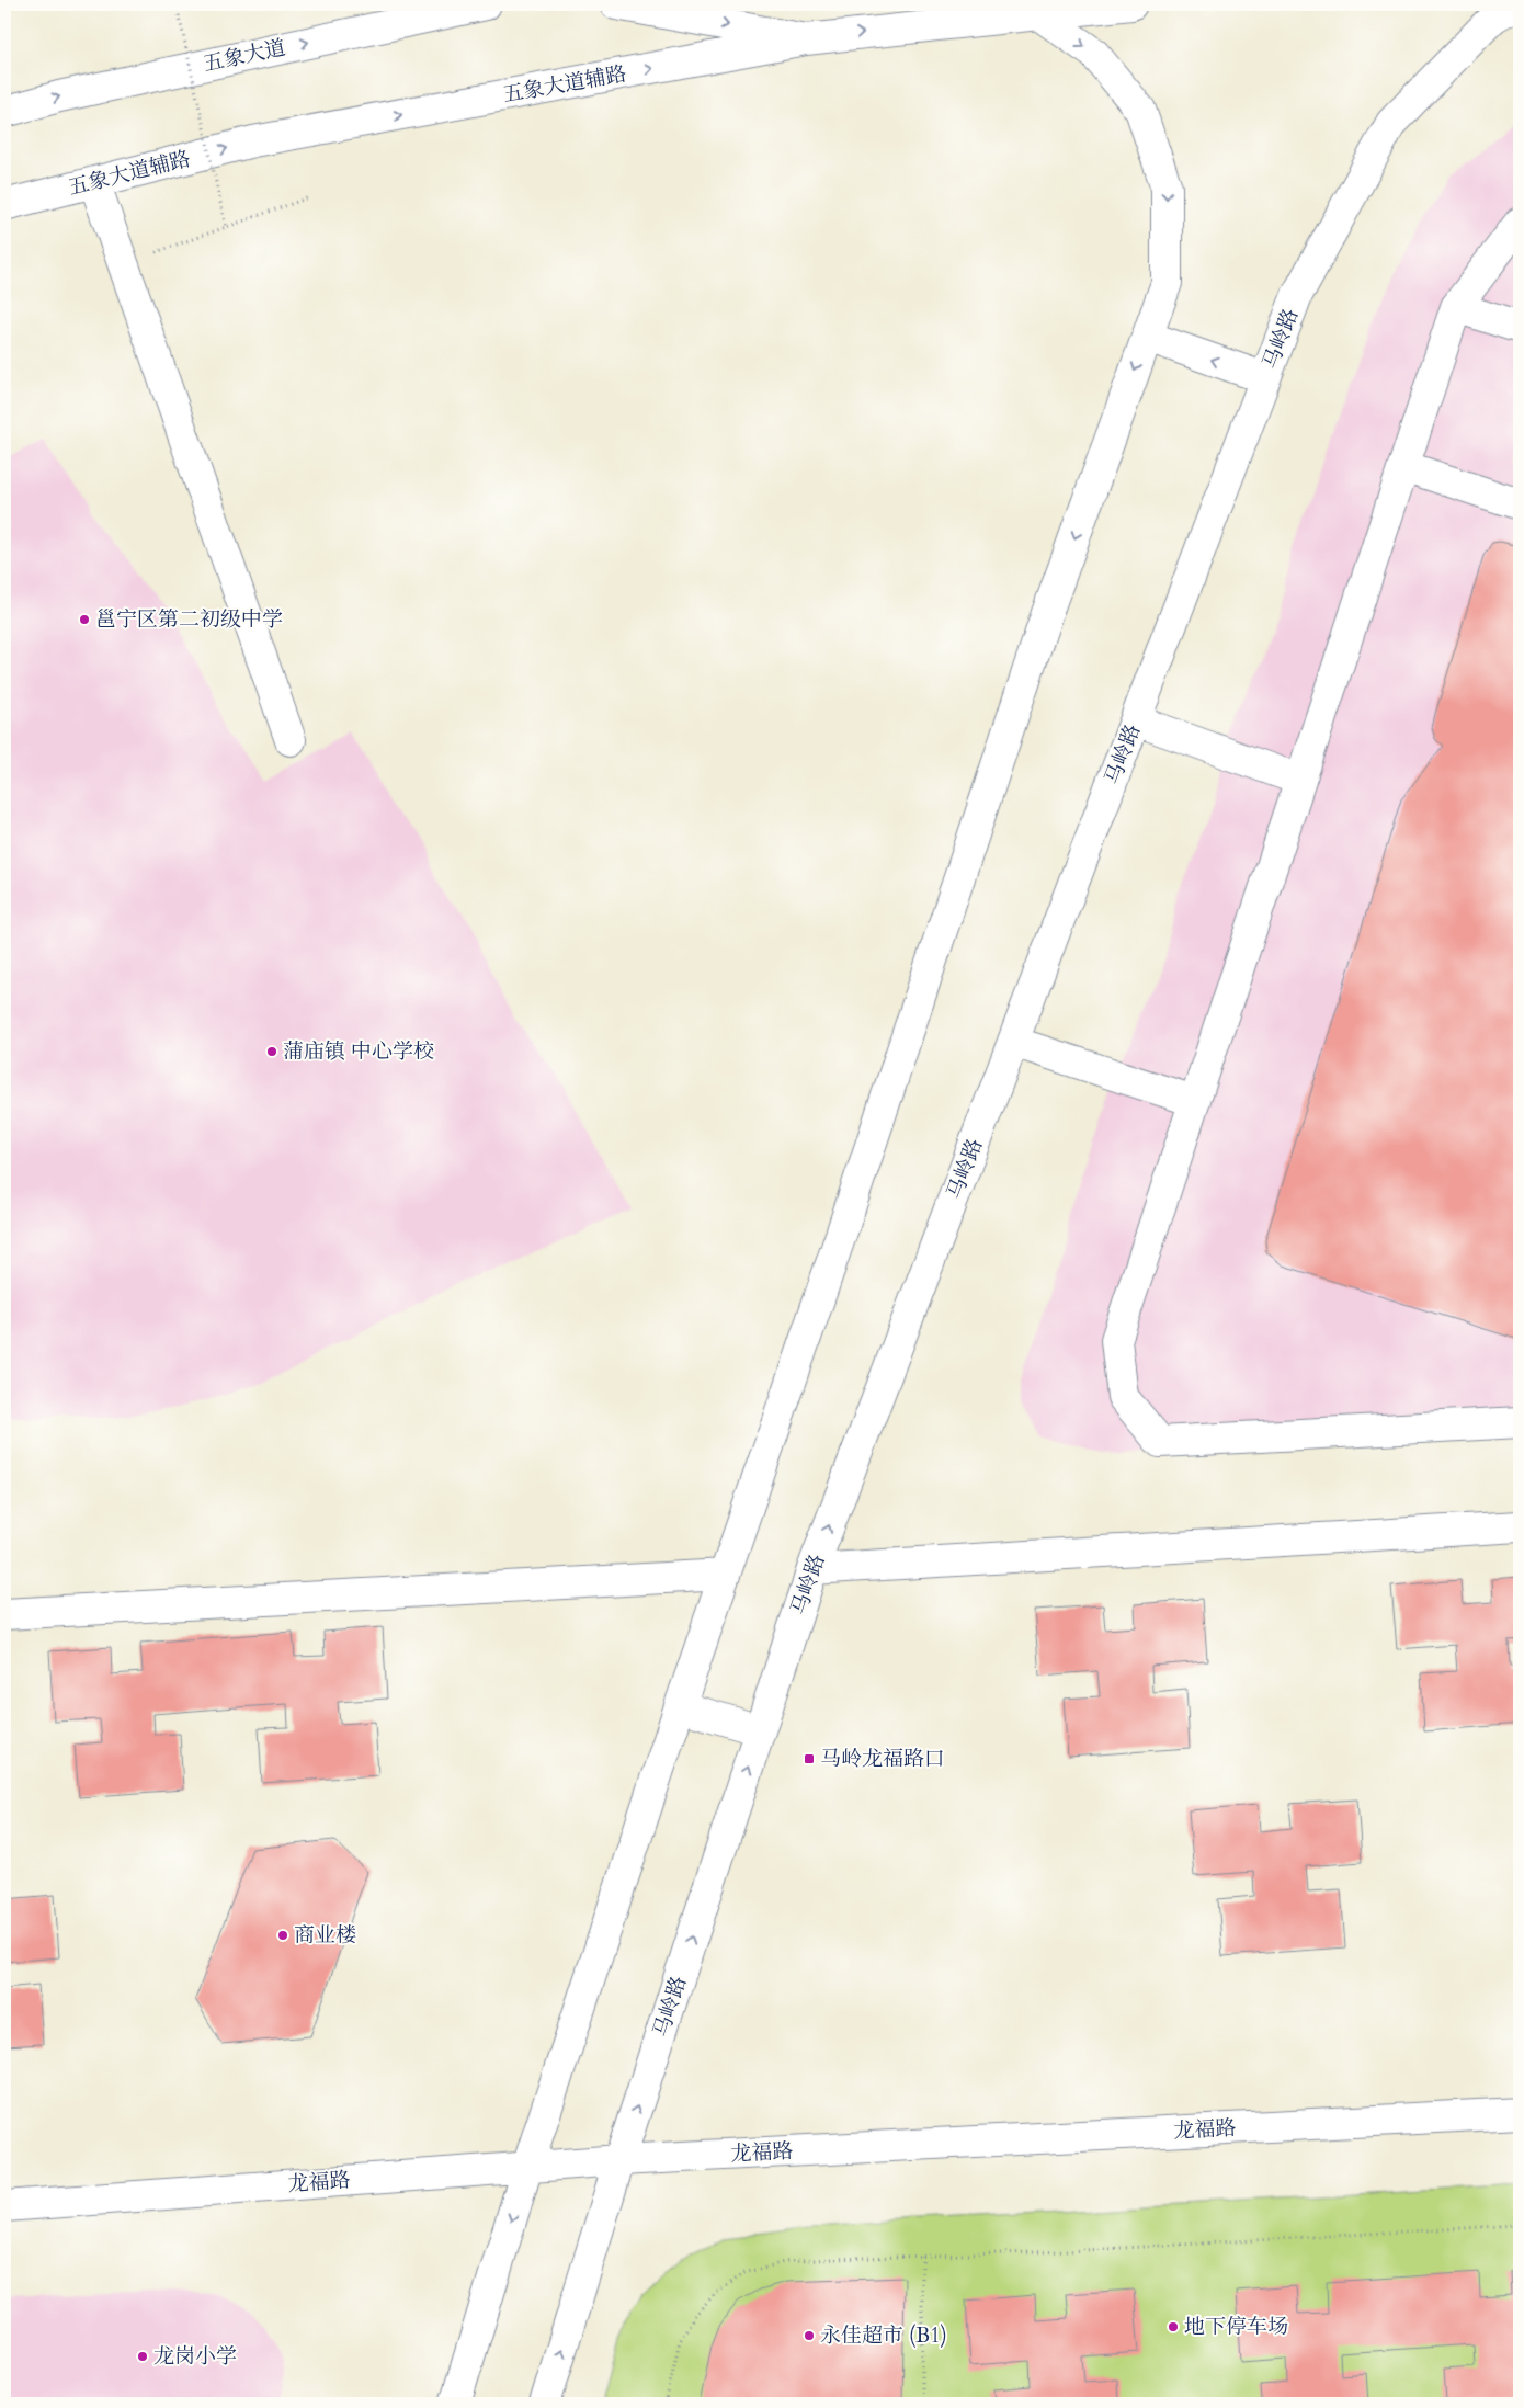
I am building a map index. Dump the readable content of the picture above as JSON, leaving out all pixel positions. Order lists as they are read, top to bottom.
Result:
{
  "streets": {
    "street": [
      "五象大道",
      "五象大道辅路",
      "马岭路",
      "龙福路"
    ]
  },
  "crossings": [
    ["马岭路", "龙福路"]
  ],
  "one_way": ["五象大道", "五象大道辅路"],
  "places": {
    "other": [
      "邕宁区第二初级中学",
      "蒲庙镇 中心学校",
      "商业楼",
      "地下停车场",
      "永佳超市 (B1)",
      "龙岗小学"
    ],
    "transit": ["马岭龙福路口"]
  }
}
